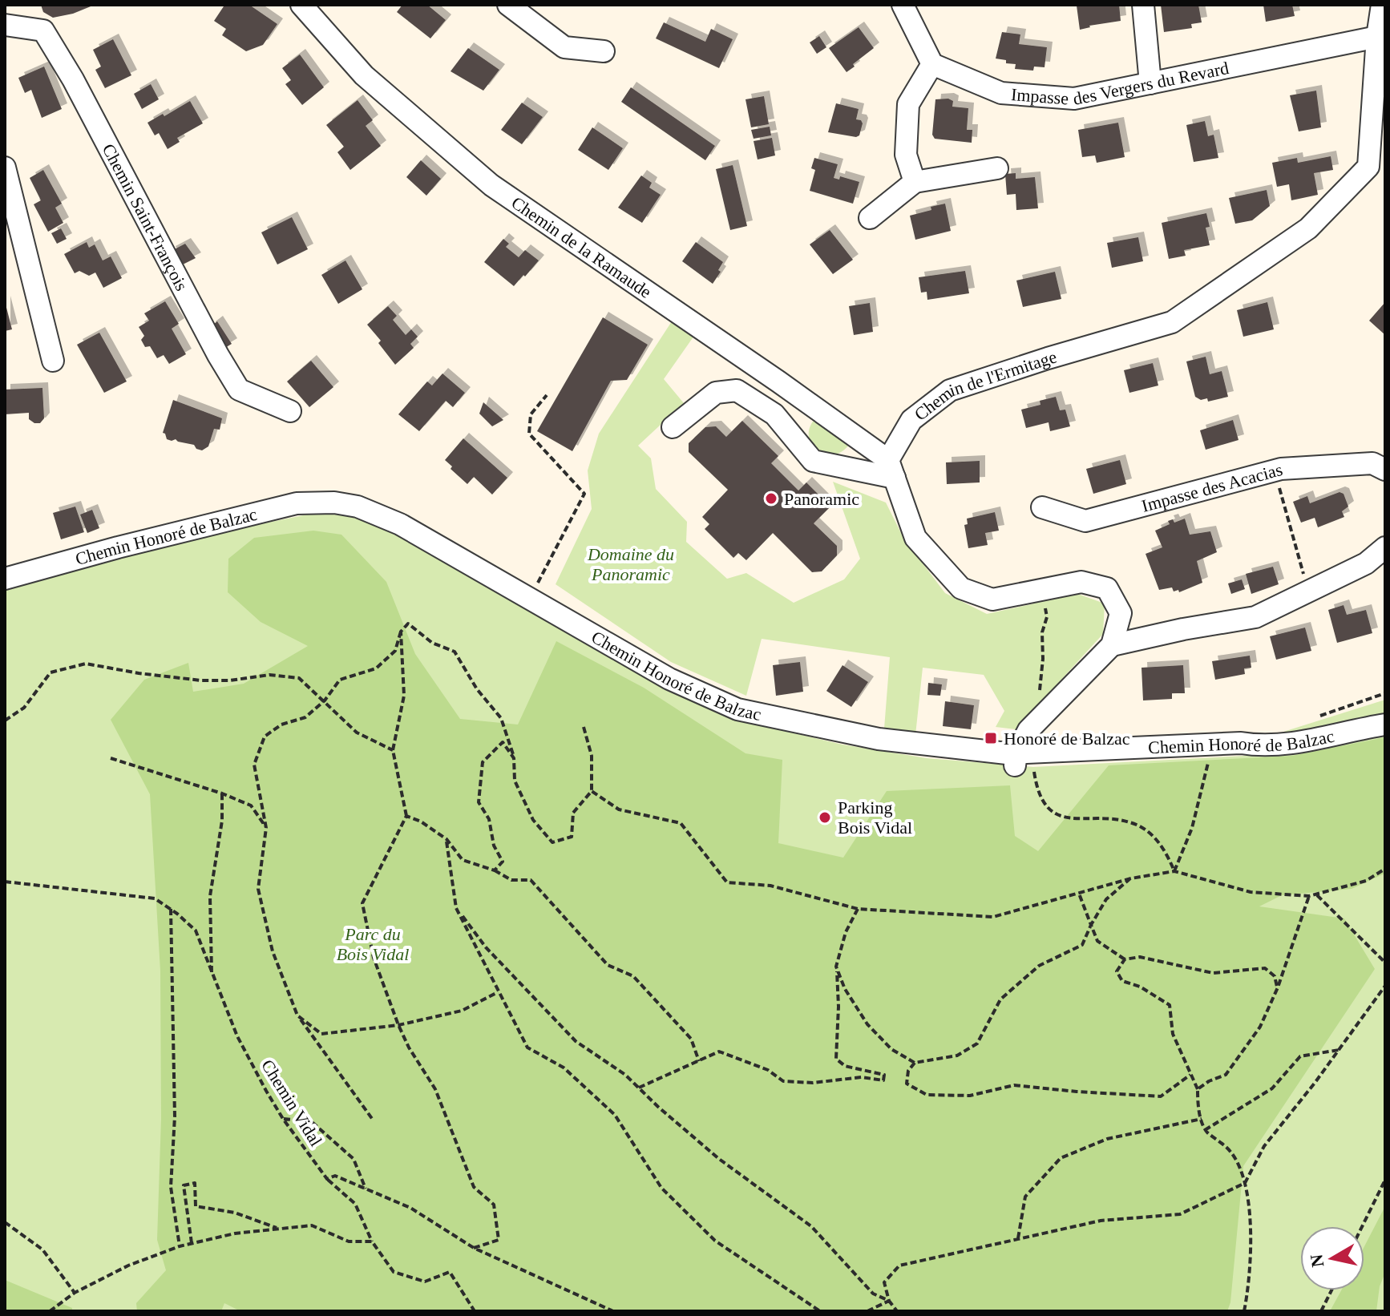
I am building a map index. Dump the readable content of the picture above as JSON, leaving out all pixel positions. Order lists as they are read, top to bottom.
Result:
{
  "streets": {
    "street": [
      "Impasse des Vergers du Revard",
      "Chemin Saint-François",
      "Chemin de la Ramaude",
      "Chemin de l'Ermitage",
      "Impasse des Acacias",
      "Chemin Honoré de Balzac"
    ],
    "path": ["Chemin Vidal"]
  },
  "crossings": [
    ["Impasse des Vergers du Revard", "Chemin de l'Ermitage"],
    ["Chemin de la Ramaude", "Chemin de l'Ermitage"]
  ],
  "parks": ["Domaine du Panoramic", "Parc du Bois Vidal"],
  "places": {
    "other": ["Panoramic", "Parking Bois Vidal"],
    "transit": ["Honoré de Balzac"]
  },
  "north": "left"
}
